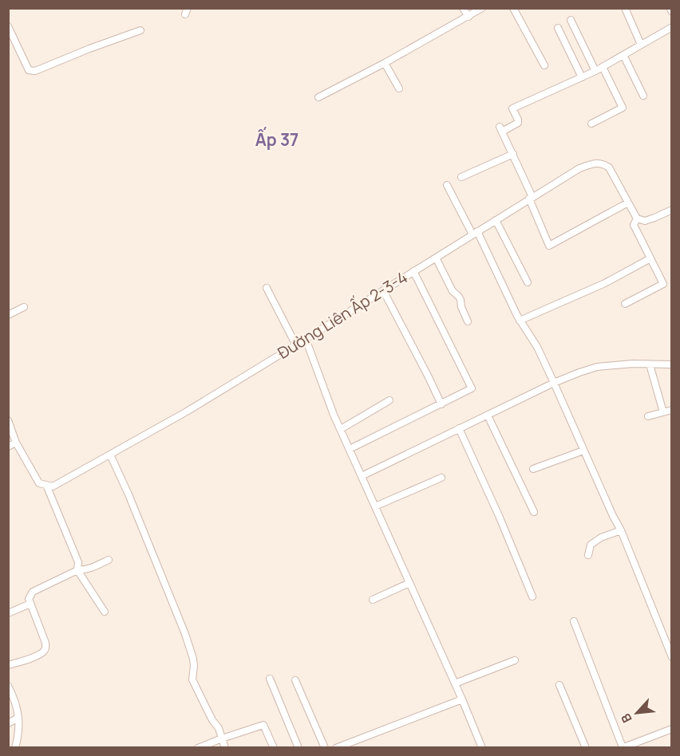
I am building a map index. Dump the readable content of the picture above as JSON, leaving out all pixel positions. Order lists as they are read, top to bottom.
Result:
{
  "streets": {
    "street": ["Đường Liên Ấp 2-3-4"]
  },
  "districts": ["Ấp 37"],
  "north": "bottom left"
}
